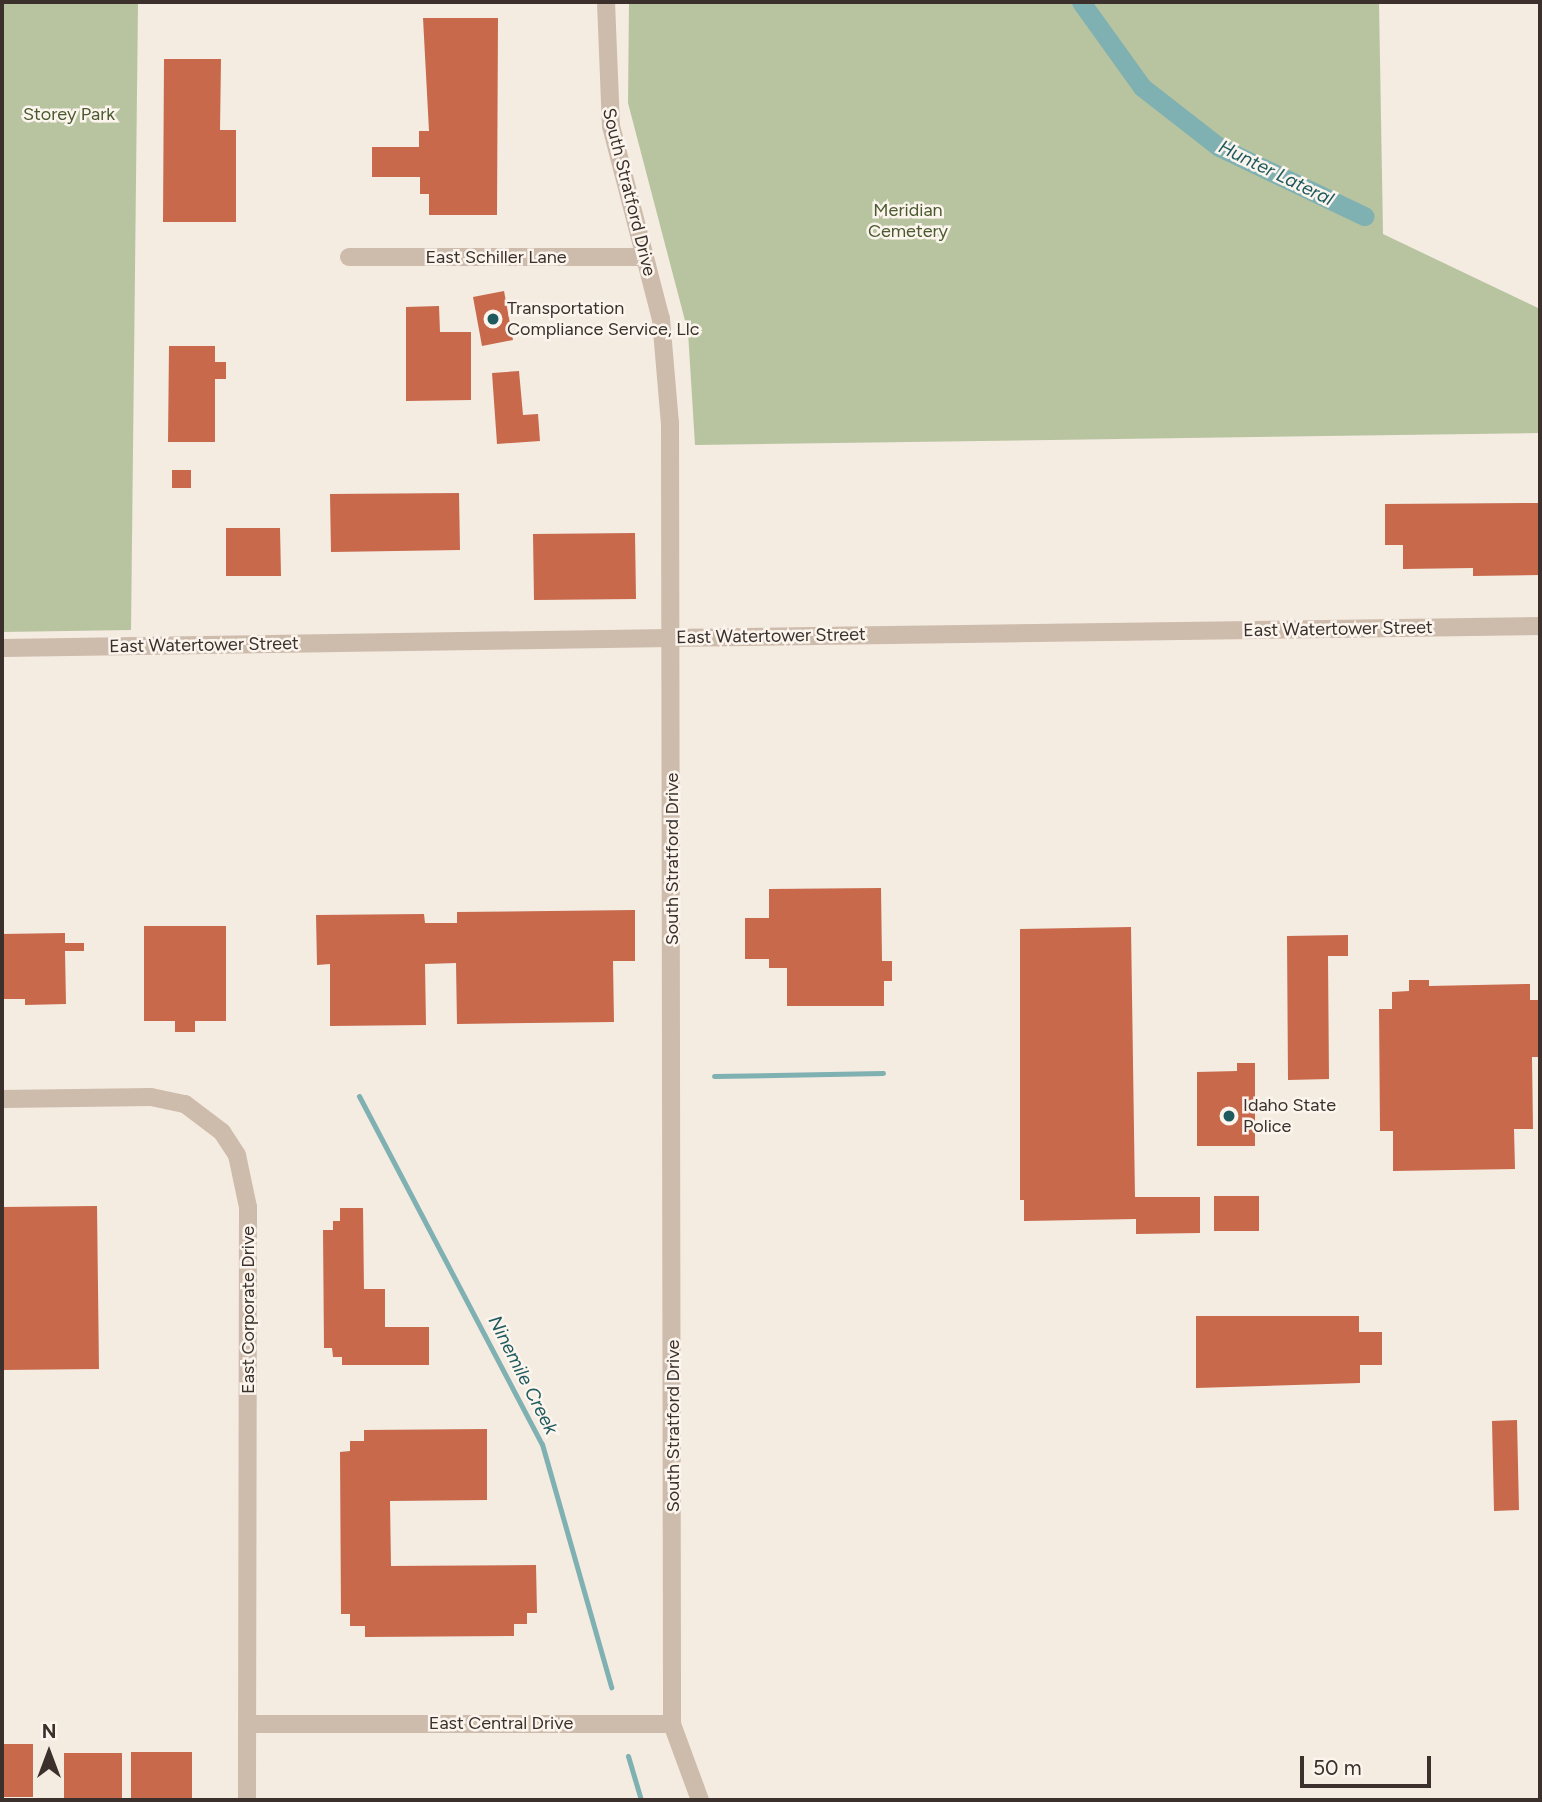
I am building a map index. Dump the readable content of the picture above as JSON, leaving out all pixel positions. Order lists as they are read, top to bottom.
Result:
{
  "streets": {
    "street": [
      "South Stratford Drive",
      "East Schiller Lane",
      "East Watertower Street",
      "East Corporate Drive",
      "East Central Drive"
    ]
  },
  "crossings": [
    ["South Stratford Drive", "East Schiller Lane"],
    ["South Stratford Drive", "East Watertower Street"],
    ["South Stratford Drive", "East Central Drive"],
    ["East Corporate Drive", "East Central Drive"]
  ],
  "water": ["Hunter Lateral", "Ninemile Creek"],
  "parks": ["Storey Park", "Meridian Cemetery"],
  "places": ["Transportation Compliance Service, Llc", "Idaho State Police"],
  "scale_bar": "50 m",
  "north": "top"
}
